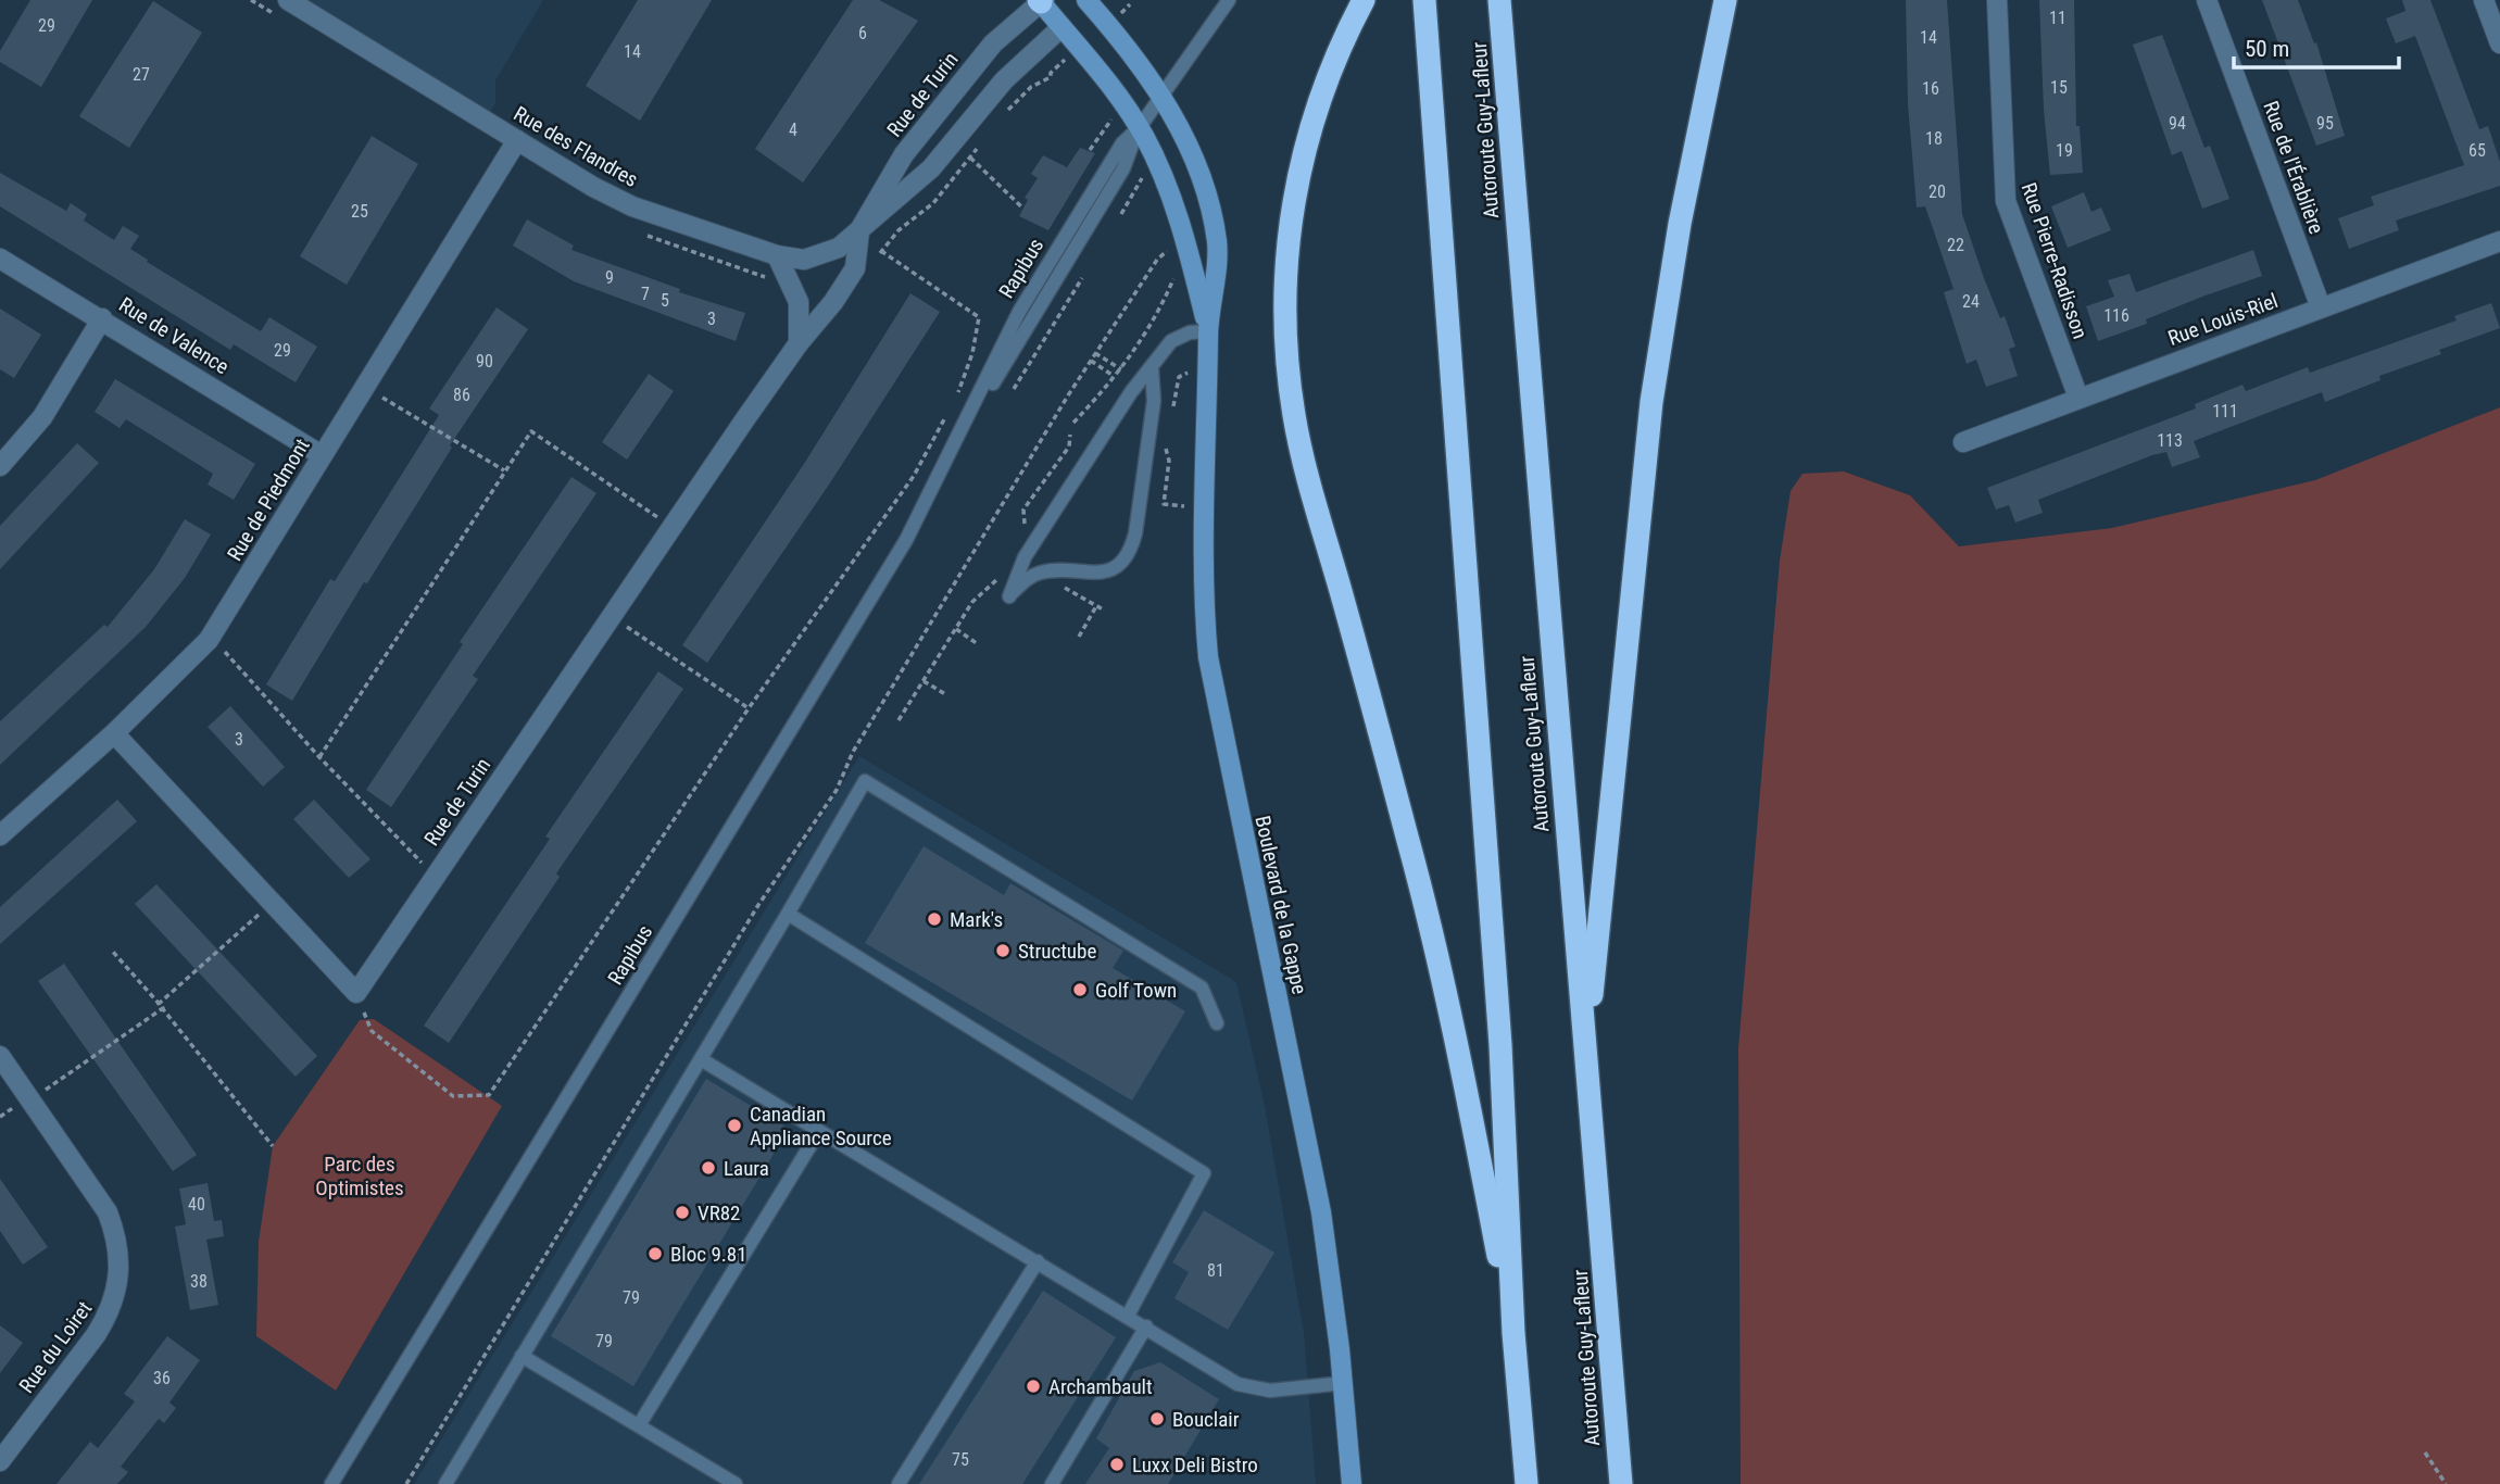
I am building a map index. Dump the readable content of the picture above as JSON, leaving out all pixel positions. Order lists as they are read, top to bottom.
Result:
{
  "streets": {
    "highway": ["Autoroute Guy-Lafleur"],
    "street": [
      "Rue de Turin",
      "Rue des Flandres",
      "Rue de l'Érablière",
      "Rue Pierre-Radisson",
      "Rue Louis-Riel",
      "Rue de Valence",
      "Rue de Piedmont",
      "Boulevard de la Gappe",
      "Rue du Loiret"
    ],
    "lane": ["Rapibus"]
  },
  "crossings": [
    ["Rue de Turin", "Rue des Flandres"],
    ["Rue de Turin", "Boulevard de la Gappe"],
    ["Rue des Flandres", "Rue de Piedmont"],
    ["Rue de l'Érablière", "Rue Louis-Riel"],
    ["Rue Pierre-Radisson", "Rue Louis-Riel"],
    ["Rapibus", "Boulevard de la Gappe"],
    ["Rue de Valence", "Rue de Piedmont"]
  ],
  "parks": ["Parc des Optimistes"],
  "places": [
    "Mark's",
    "Structube",
    "Golf Town",
    "Canadian Appliance Source",
    "Laura",
    "VR82",
    "Bloc 9.81",
    "Archambault",
    "Bouclair",
    "Luxx Deli Bistro"
  ],
  "house_numbers": [
    "11",
    "29",
    "6",
    "14",
    "14",
    "27",
    "15",
    "16",
    "94",
    "95",
    "4",
    "18",
    "19",
    "65",
    "20",
    "25",
    "22",
    "9",
    "7",
    "5",
    "24",
    "116",
    "3",
    "29",
    "90",
    "86",
    "111",
    "113",
    "3",
    "40",
    "81",
    "38",
    "79",
    "79",
    "36",
    "75"
  ],
  "scale_bar": "50 m"
}
